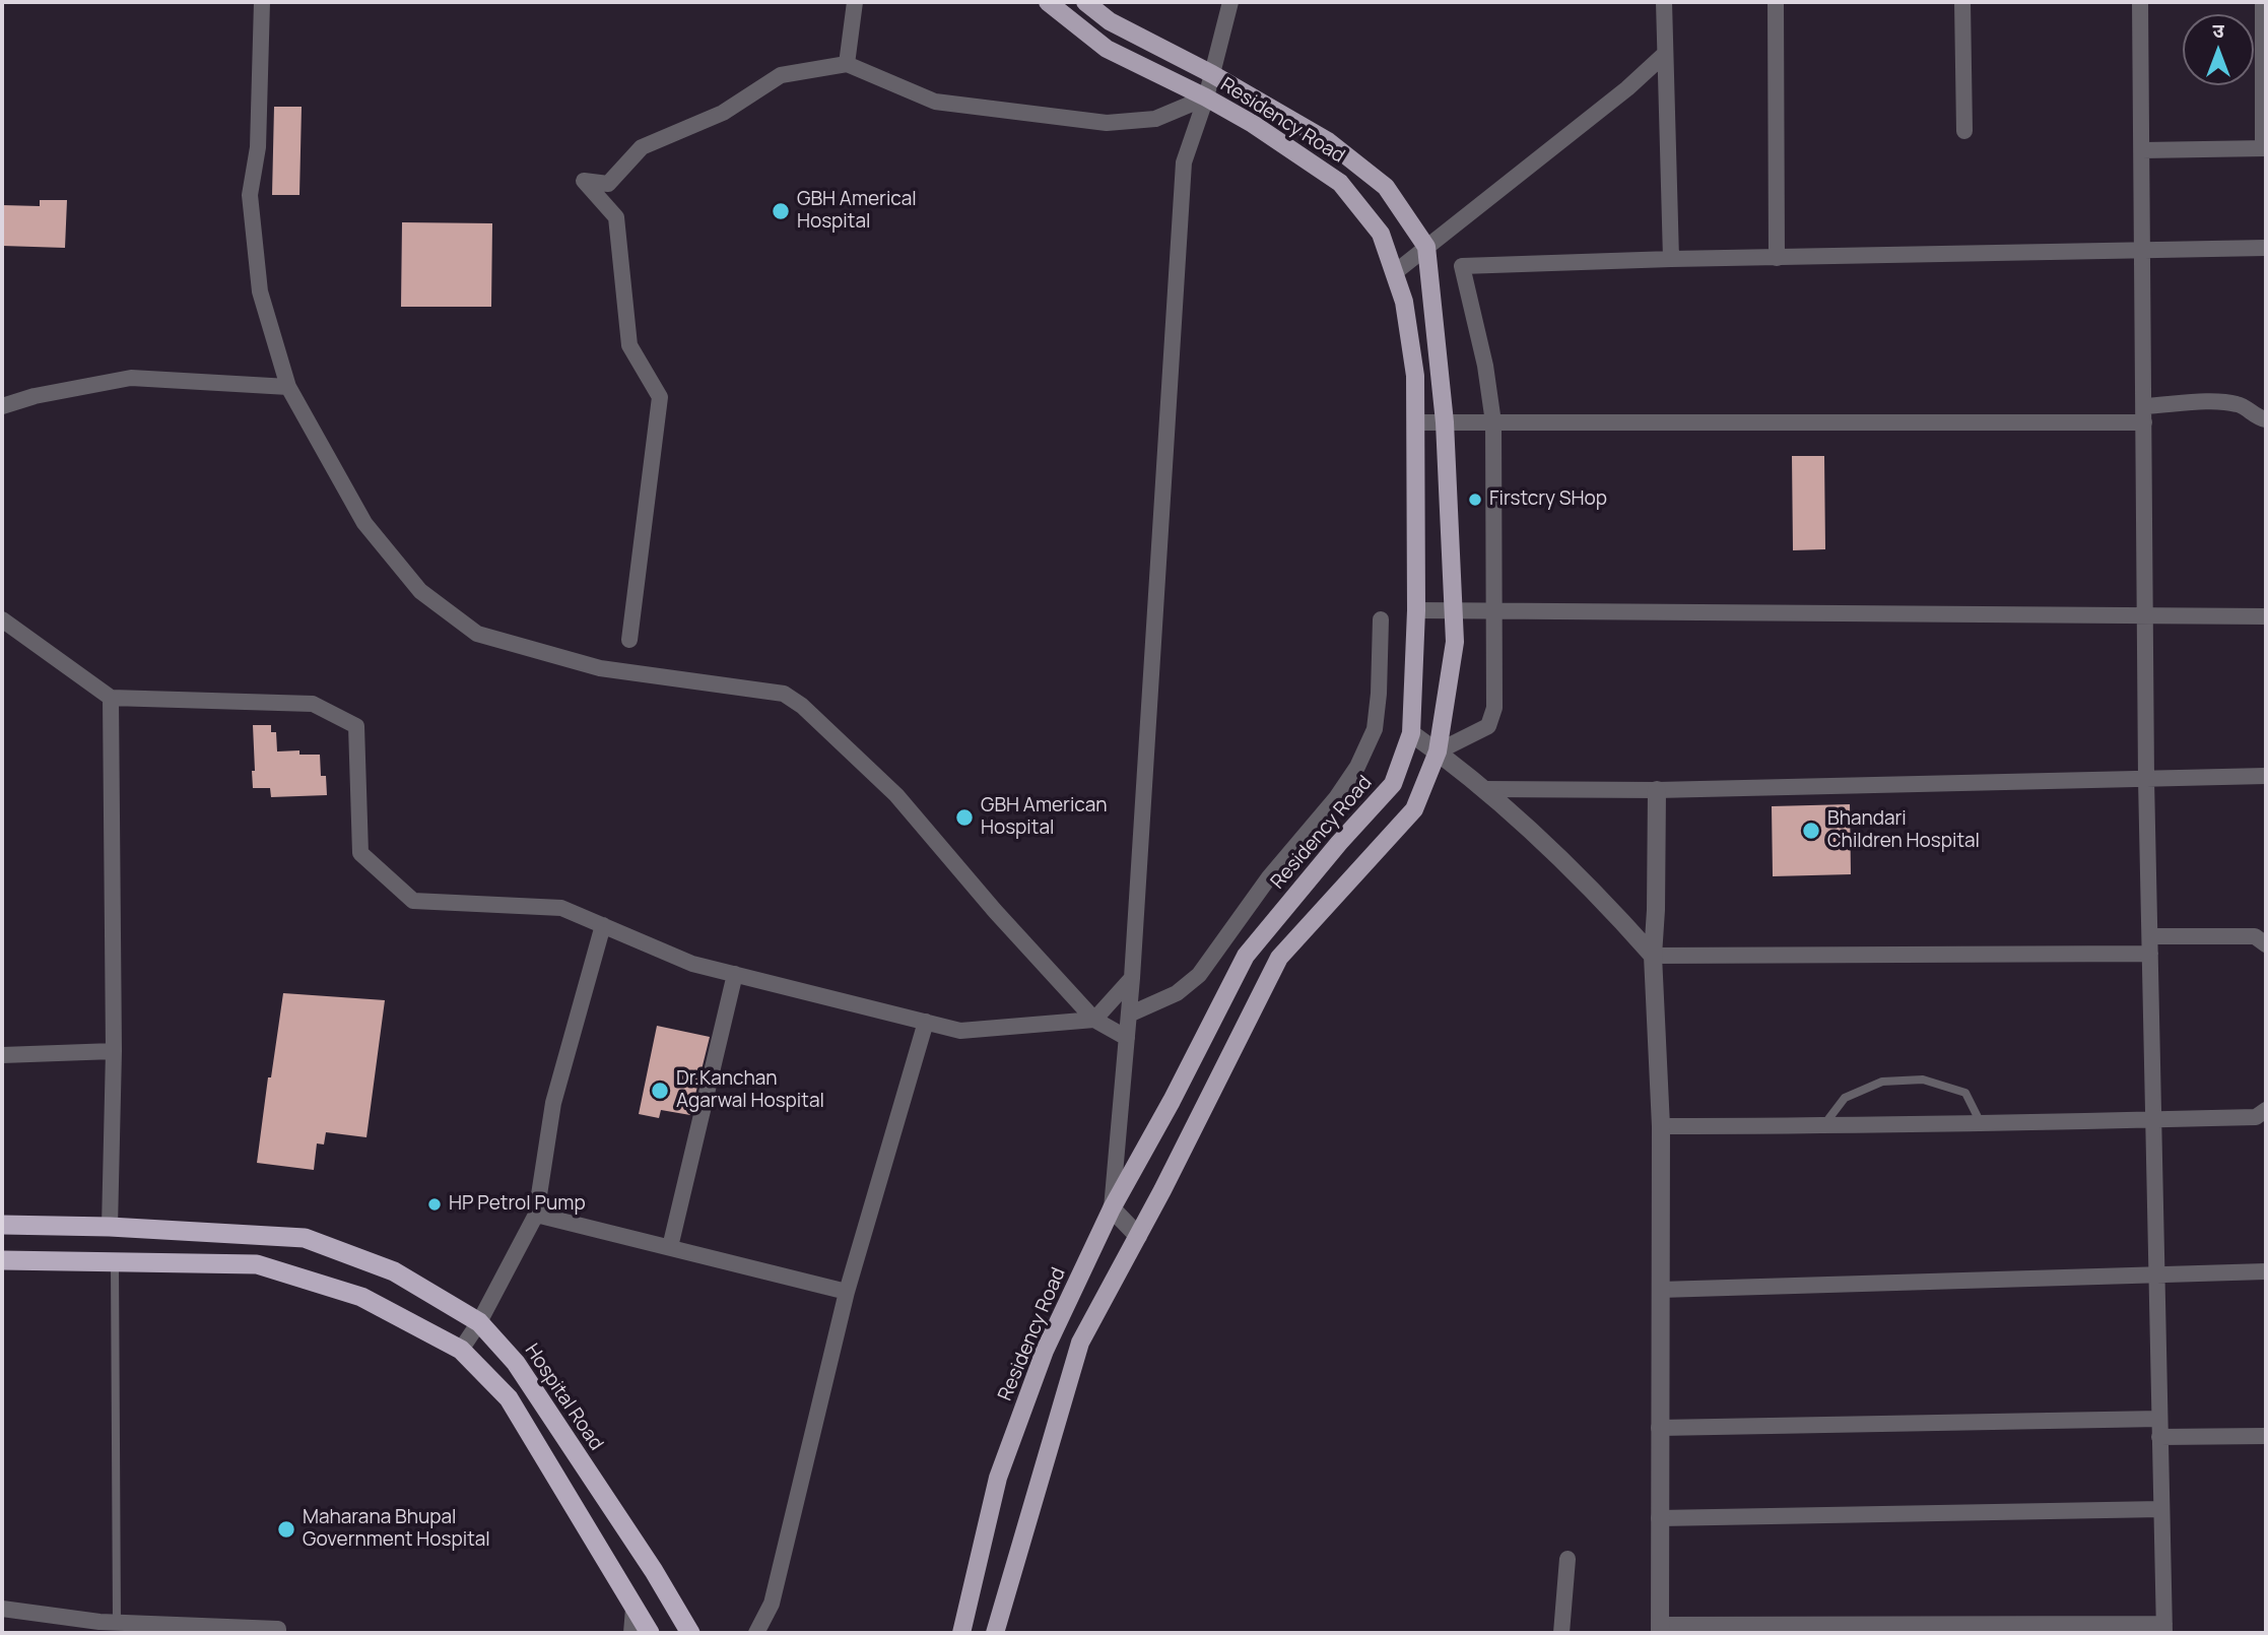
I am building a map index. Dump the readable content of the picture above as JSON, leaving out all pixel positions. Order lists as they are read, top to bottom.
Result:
{
  "streets": {
    "highway": ["Hospital Road"],
    "main road": ["Residency Road"]
  },
  "places": [
    "GBH Americal Hospital",
    "Firstcry SHop",
    "GBH American Hospital",
    "Bhandari Children Hospital",
    "Dr.Kanchan Agarwal Hospital",
    "HP Petrol Pump",
    "Maharana Bhupal Government Hospital"
  ],
  "north": "top"
}
